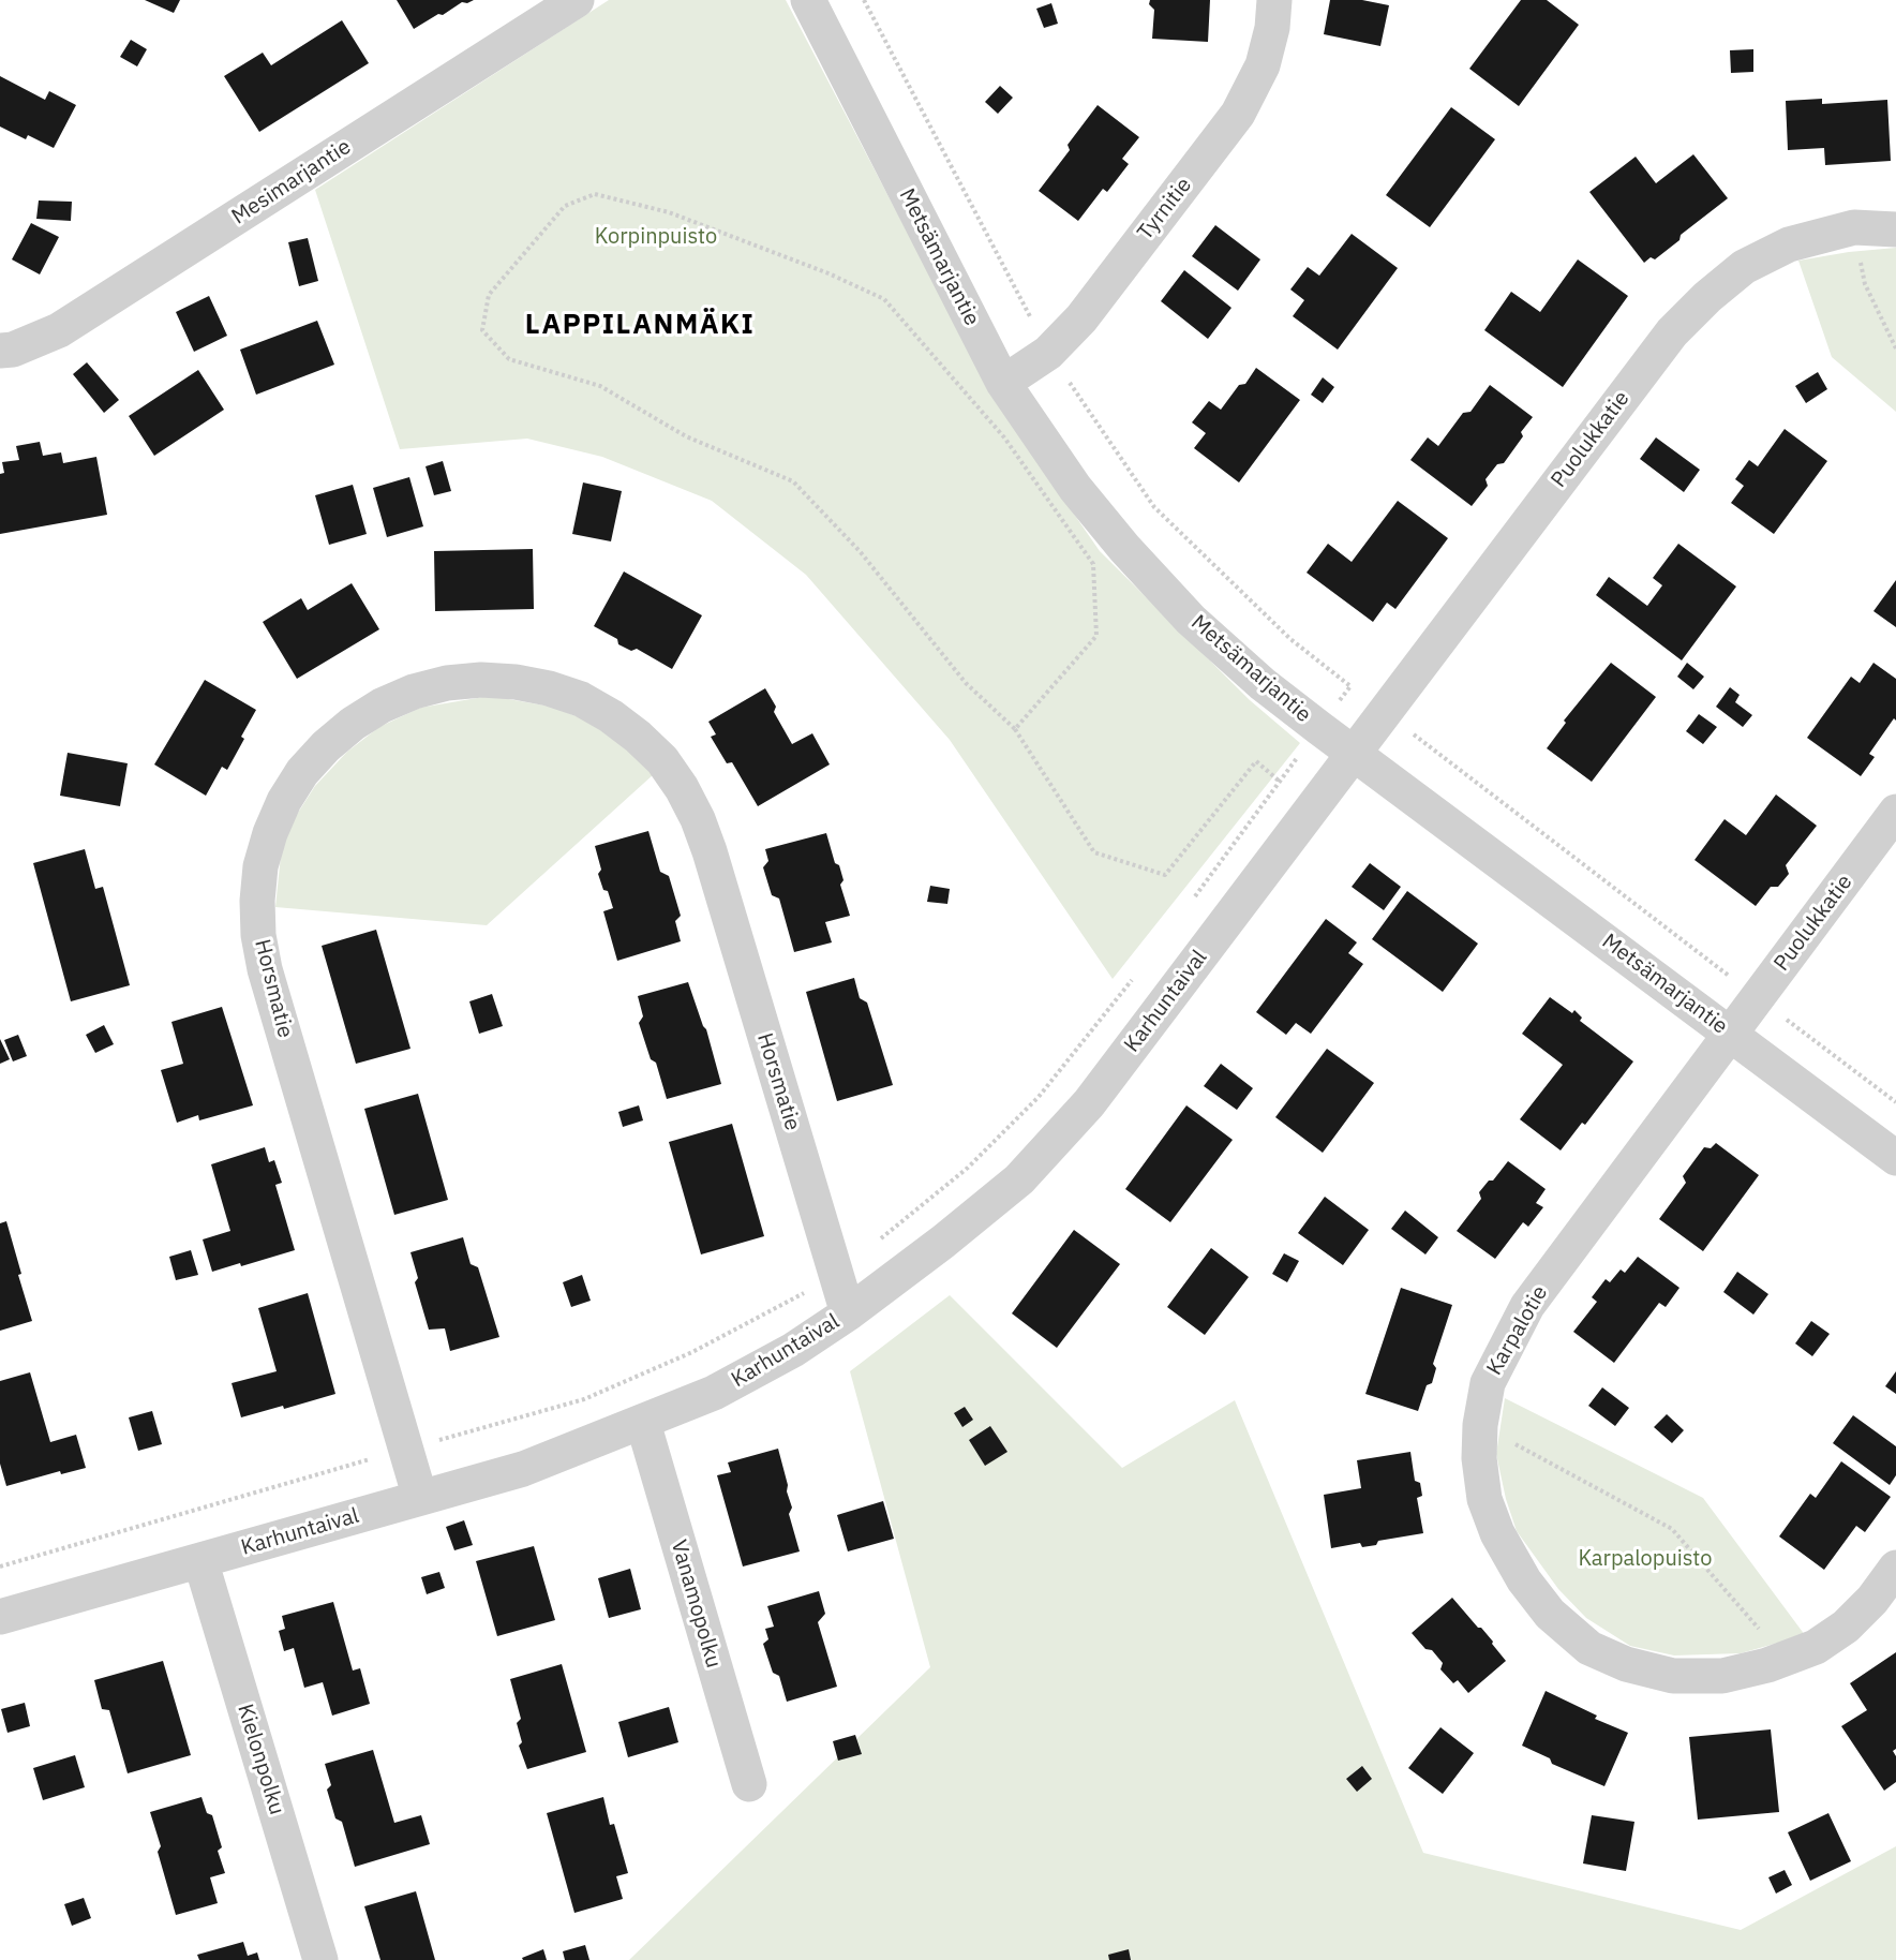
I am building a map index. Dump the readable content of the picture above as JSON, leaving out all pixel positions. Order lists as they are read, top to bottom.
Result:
{
  "streets": {
    "street": [
      "Mesimarjantie",
      "Tyrnitie",
      "Metsämarjantie",
      "Puolukkatie",
      "Horsmatie",
      "Karhuntaival",
      "Karpalotie",
      "Vanamopolku",
      "Kielonpolku"
    ]
  },
  "crossings": [
    ["Tyrnitie", "Metsämarjantie"],
    ["Metsämarjantie", "Puolukkatie"],
    ["Metsämarjantie", "Karhuntaival"],
    ["Metsämarjantie", "Karpalotie"],
    ["Puolukkatie", "Karhuntaival"],
    ["Puolukkatie", "Karpalotie"],
    ["Horsmatie", "Karhuntaival"],
    ["Karhuntaival", "Vanamopolku"],
    ["Karhuntaival", "Kielonpolku"]
  ],
  "districts": ["LAPPILANMÄKI"],
  "parks": ["Korpinpuisto", "Karpalopuisto"]
}
